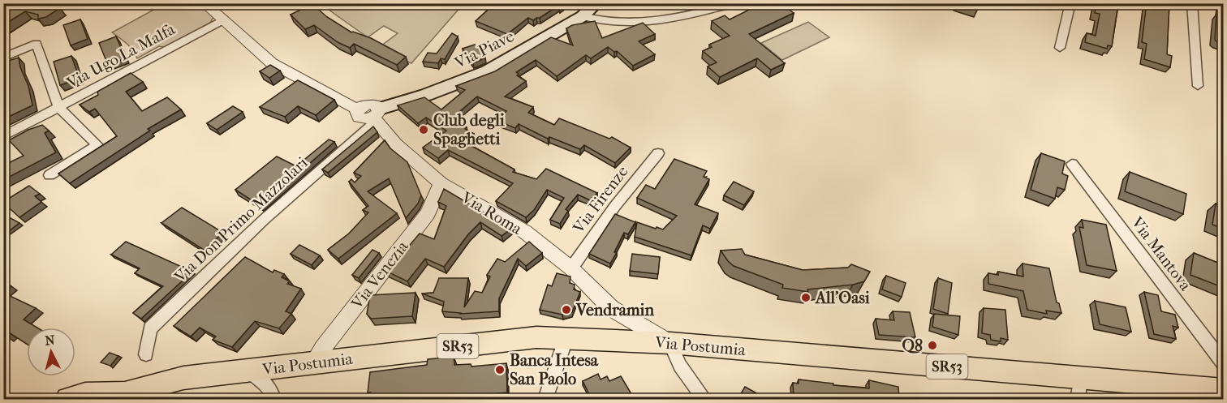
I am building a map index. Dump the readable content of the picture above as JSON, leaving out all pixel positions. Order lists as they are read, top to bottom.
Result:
{
  "streets": {
    "main road": ["Via Piave", "SR53", "Via Postumia"],
    "street": [
      "Via Ugo La Malfa",
      "Via Firenze",
      "Via Roma",
      "Via Don Primo Mazzolari",
      "Via Mantova",
      "Via Venezia"
    ]
  },
  "crossings": [
    ["Via Piave", "Via Roma"],
    ["Via Piave", "Via Don Primo Mazzolari"],
    ["Via Firenze", "Via Roma"],
    ["Via Roma", "Via Don Primo Mazzolari"],
    ["Via Roma", "Via Venezia"],
    ["Via Roma", "Via Postumia"],
    ["Via Venezia", "Via Postumia"]
  ],
  "places": [
    "Club degli Spaghetti",
    "All'Oasi",
    "Vendramin",
    "Q8",
    "Banca Intesa San Paolo"
  ],
  "north": "top"
}
